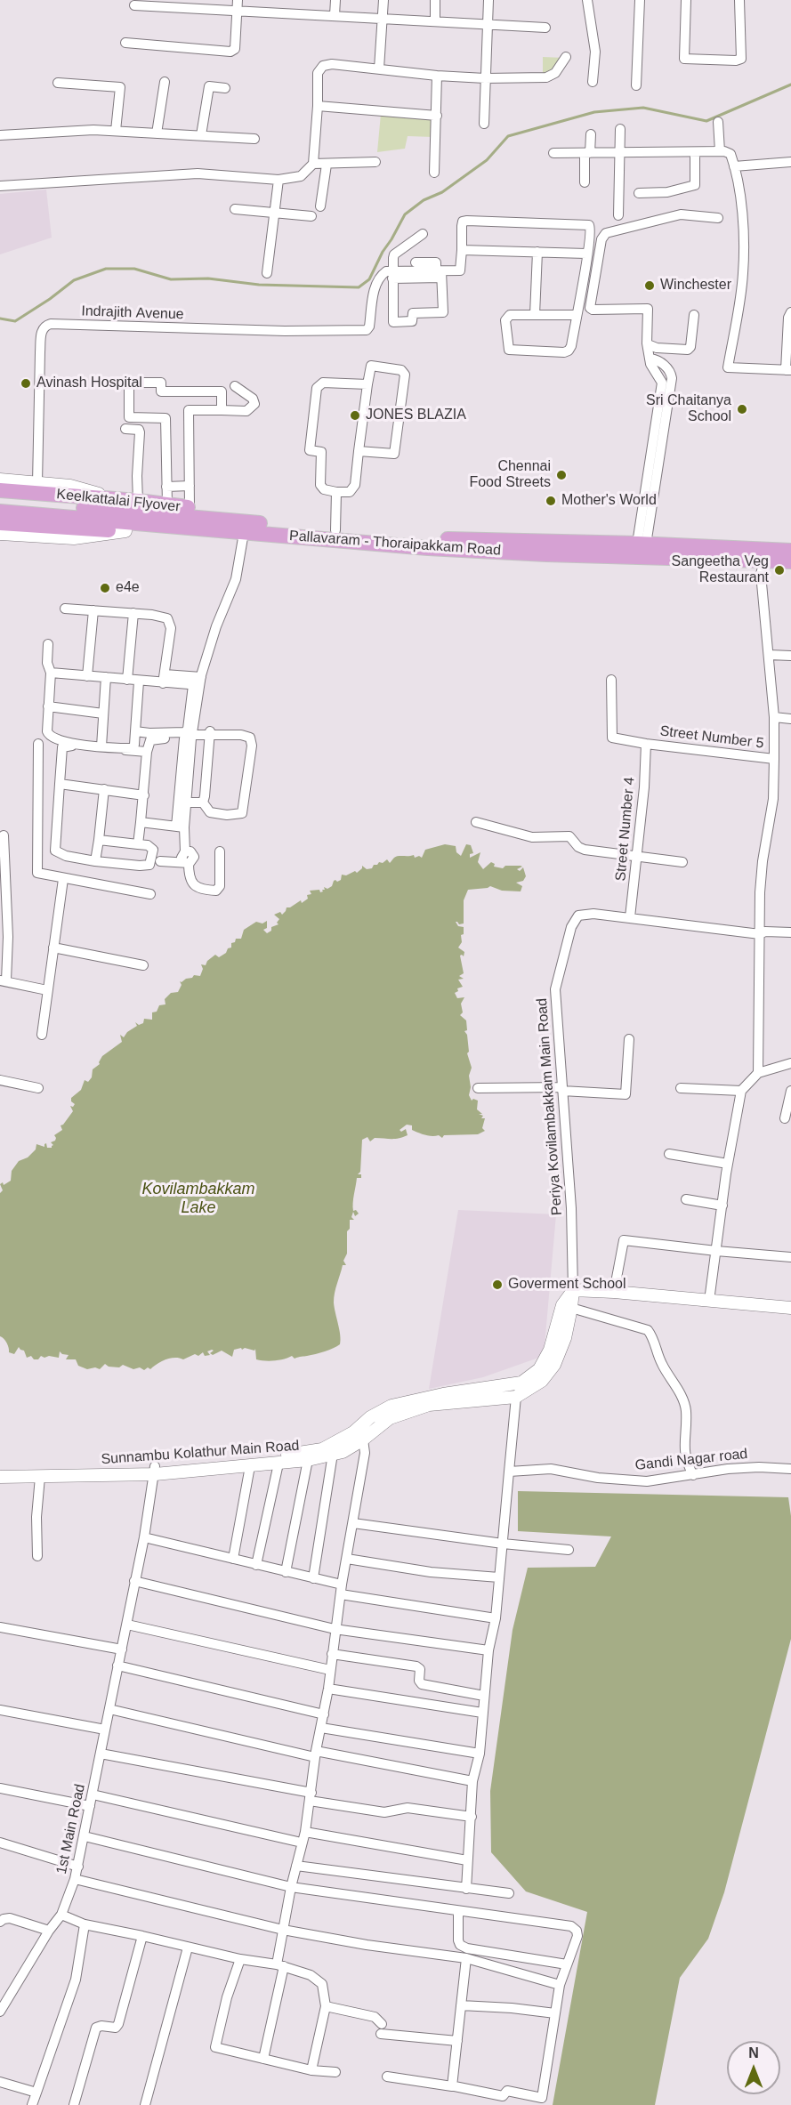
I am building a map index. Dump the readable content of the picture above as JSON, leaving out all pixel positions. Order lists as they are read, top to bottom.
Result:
{
  "streets": {
    "main road": ["Keelkattalai Flyover", "Pallavaram - Thoraipakkam Road"],
    "street": [
      "Indrajith Avenue",
      "Street Number 5",
      "Street Number 4",
      "Periya Kovilambakkam Main Road",
      "Sunnambu Kolathur Main Road",
      "Gandi Nagar road",
      "1st Main Road"
    ]
  },
  "crossings": [
    ["Keelkattalai Flyover", "Pallavaram - Thoraipakkam Road"],
    ["Street Number 5", "Street Number 4"],
    ["Street Number 4", "Periya Kovilambakkam Main Road"],
    ["Periya Kovilambakkam Main Road", "Sunnambu Kolathur Main Road"],
    ["Sunnambu Kolathur Main Road", "1st Main Road"]
  ],
  "water": ["Kovilambakkam Lake"],
  "places": [
    "Winchester",
    "Avinash Hospital",
    "Sri Chaitanya School",
    "JONES BLAZIA",
    "Chennai Food Streets",
    "Mother's World",
    "Sangeetha Veg Restaurant",
    "e4e",
    "Goverment School"
  ],
  "north": "top"
}
